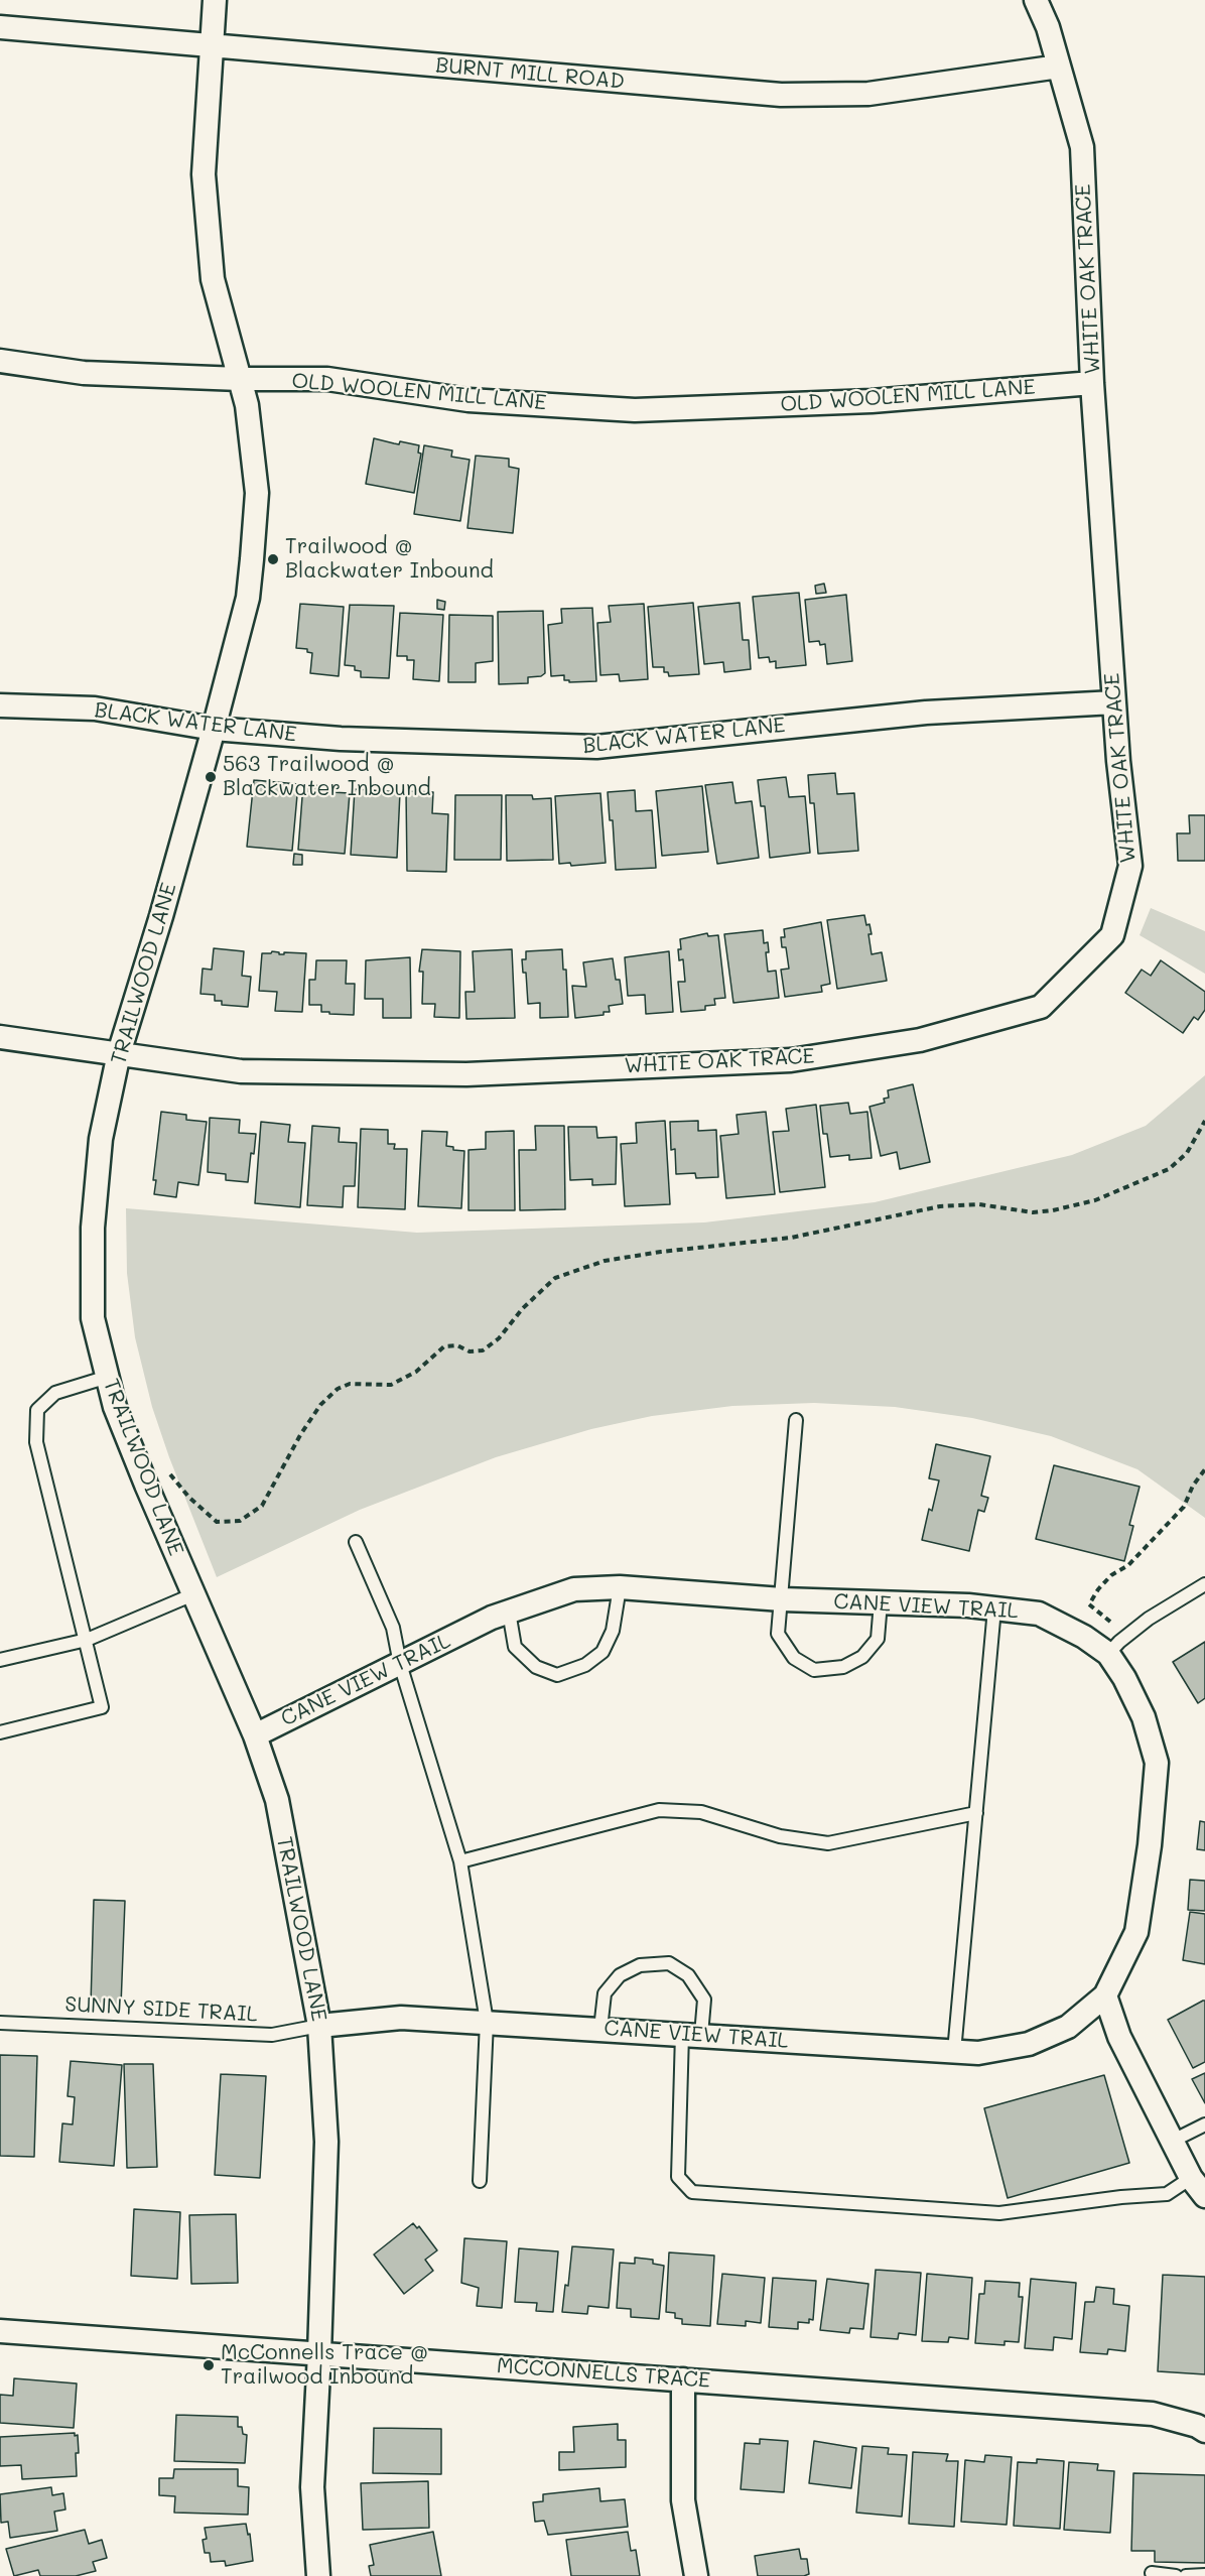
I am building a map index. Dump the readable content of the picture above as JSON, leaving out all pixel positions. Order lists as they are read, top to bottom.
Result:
{
  "streets": {
    "street": [
      "BURNT MILL ROAD",
      "WHITE OAK TRACE",
      "OLD WOOLEN MILL LANE",
      "BLACK WATER LANE",
      "TRAILWOOD LANE",
      "CANE VIEW TRAIL",
      "MCCONNELLS TRACE"
    ],
    "lane": ["SUNNY SIDE TRAIL"]
  },
  "crossings": [
    ["BURNT MILL ROAD", "WHITE OAK TRACE"],
    ["BURNT MILL ROAD", "TRAILWOOD LANE"],
    ["WHITE OAK TRACE", "OLD WOOLEN MILL LANE"],
    ["WHITE OAK TRACE", "BLACK WATER LANE"],
    ["WHITE OAK TRACE", "TRAILWOOD LANE"],
    ["OLD WOOLEN MILL LANE", "TRAILWOOD LANE"],
    ["BLACK WATER LANE", "TRAILWOOD LANE"],
    ["TRAILWOOD LANE", "CANE VIEW TRAIL"],
    ["TRAILWOOD LANE", "SUNNY SIDE TRAIL"],
    ["TRAILWOOD LANE", "MCCONNELLS TRACE"],
    ["CANE VIEW TRAIL", "SUNNY SIDE TRAIL"]
  ],
  "places": ["Trailwood @ Blackwater Inbound", "563 Trailwood @ Blackwater Inbound", "McConnells Trace @ Trailwood Inbound"]
}
